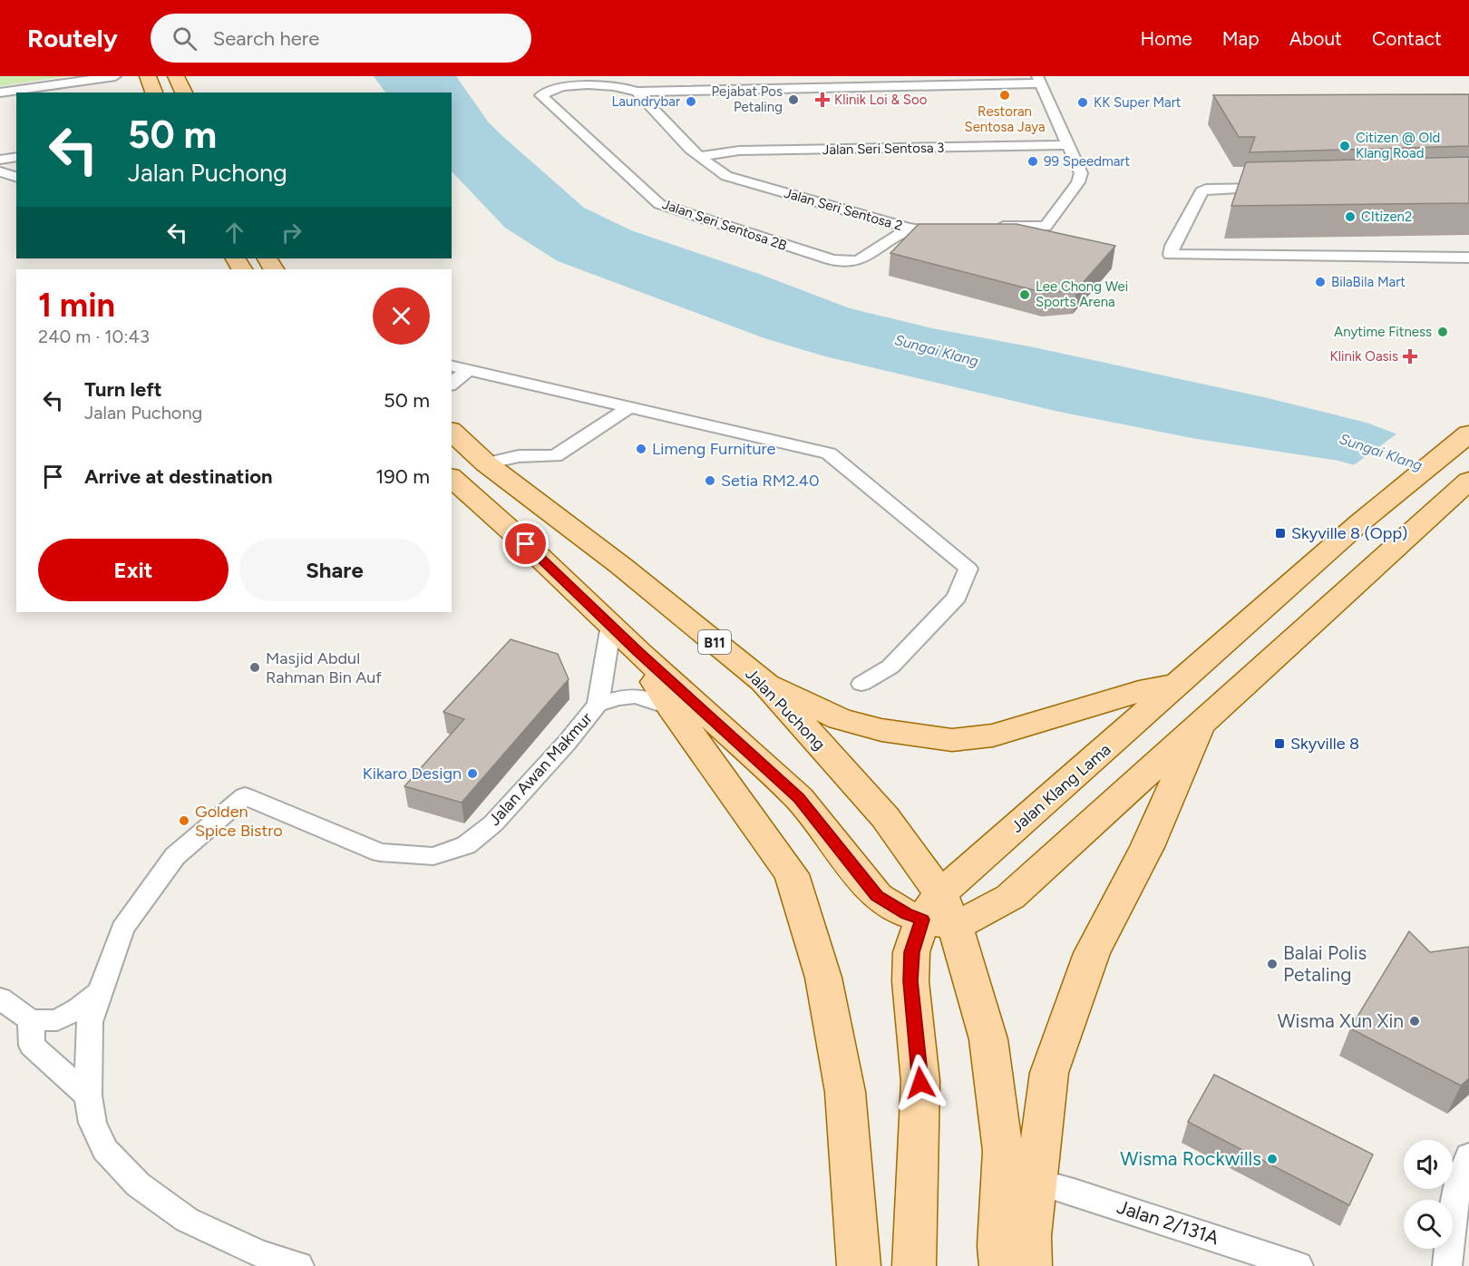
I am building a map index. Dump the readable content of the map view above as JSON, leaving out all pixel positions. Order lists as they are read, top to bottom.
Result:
{
  "streets": {
    "main road": ["B11", "Jalan Puchong", "Jalan Klang Lama"],
    "street": [
      "Jalan Seri Sentosa 3",
      "Jalan Seri Sentosa 2",
      "Jalan Seri Sentosa 2B",
      "Jalan Awan Makmur",
      "Jalan 2/131A"
    ]
  },
  "crossings": [
    ["Jalan Seri Sentosa 3", "Jalan Seri Sentosa 2"],
    ["Jalan Seri Sentosa 2", "Jalan Seri Sentosa 2B"],
    ["Jalan Puchong", "Jalan Klang Lama"]
  ],
  "water": ["Sungai Klang"],
  "places": {
    "other": [
      "Restoran Sentosa Jaya",
      "Pejabat Pos Petaling",
      "Laundrybar",
      "KK Super Mart",
      "Citizen @ Old Klang Road",
      "99 Speedmart",
      "CItizen2",
      "BilaBila Mart",
      "Lee Chong Wei Sports Arena",
      "Anytime Fitness",
      "Limeng Furniture",
      "Setia RM2.40",
      "Masjid Abdul Rahman Bin Auf",
      "Kikaro Design",
      "Golden Spice Bistro",
      "Balai Polis Petaling",
      "Wisma Xun Xin",
      "Wisma Rockwills"
    ],
    "health": ["Klinik Loi & Soo", "Klinik Oasis"],
    "transit": ["Skyville 8 (Opp)", "Skyville 8"]
  },
  "page": {
    "header": "Routely",
    "search": "Search here",
    "nav": [
      "Home",
      "Map",
      "About",
      "Contact"
    ],
    "turn": ["50 m", "Jalan Puchong"],
    "heading": ["1 min", "240 m · 10:43"],
    "list": [
      {
        "name": "Turn left",
        "note": "Jalan Puchong",
        "value": "50 m"
      },
      {
        "name": "Arrive at destination",
        "value": "190 m"
      }
    ],
    "buttons": ["Exit", "Share"]
  }
}
